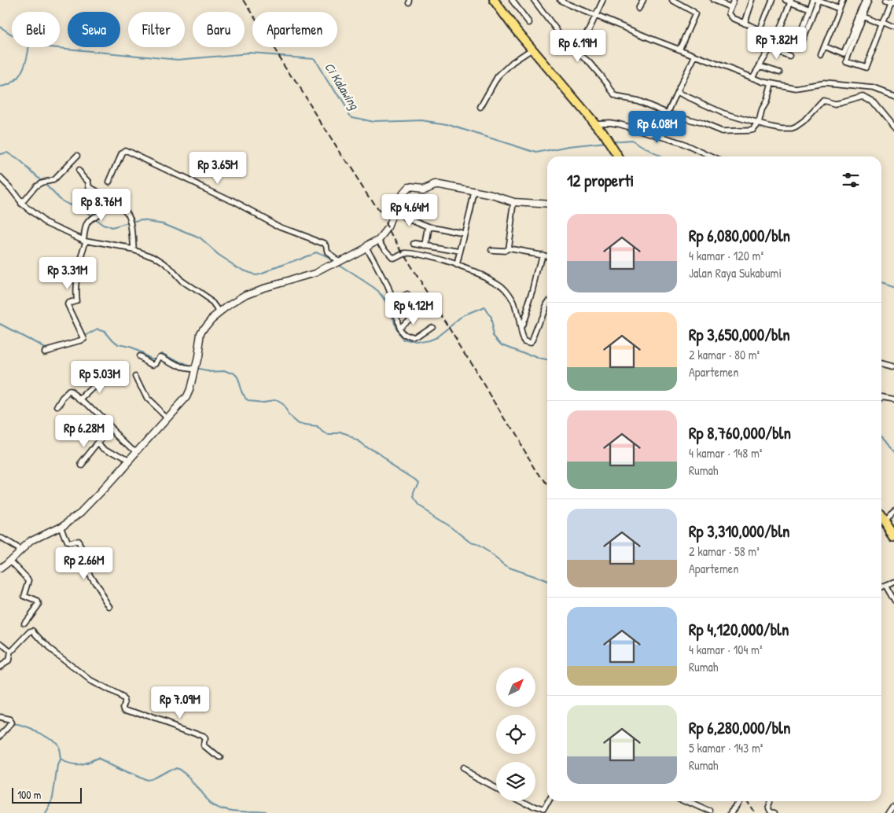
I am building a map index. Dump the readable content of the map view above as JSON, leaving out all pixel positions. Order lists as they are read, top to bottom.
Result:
{
  "water": ["Ci Kalawing"],
  "scale_bar": "100 m",
  "north": "top right",
  "page": {
    "chip": [
      "Beli",
      "Sewa",
      "Filter",
      "Baru",
      "Apartemen"
    ],
    "price": [
      "Rp 7.82M",
      "Rp 6.19M",
      "Rp 6.08M",
      "Rp 3.65M",
      "Rp 8.76M",
      "Rp 4.64M",
      "Rp 3.31M",
      "Rp 4.12M",
      "Rp 5.03M",
      "Rp 6.28M",
      "Rp 2.66M",
      "Rp 7.09M"
    ],
    "heading": "12 properti",
    "list": [
      {
        "name": "Rp 6,080,000/bln",
        "note": "4 kamar · 120 m² · Jalan Raya Sukabumi"
      },
      {
        "name": "Rp 3,650,000/bln",
        "note": "2 kamar · 80 m² · Apartemen"
      },
      {
        "name": "Rp 8,760,000/bln",
        "note": "4 kamar · 148 m² · Rumah"
      },
      {
        "name": "Rp 3,310,000/bln",
        "note": "2 kamar · 58 m² · Apartemen"
      },
      {
        "name": "Rp 4,120,000/bln",
        "note": "4 kamar · 104 m² · Rumah"
      },
      {
        "name": "Rp 6,280,000/bln",
        "note": "5 kamar · 143 m² · Rumah"
      }
    ],
    "scale": "100 m"
  }
}
